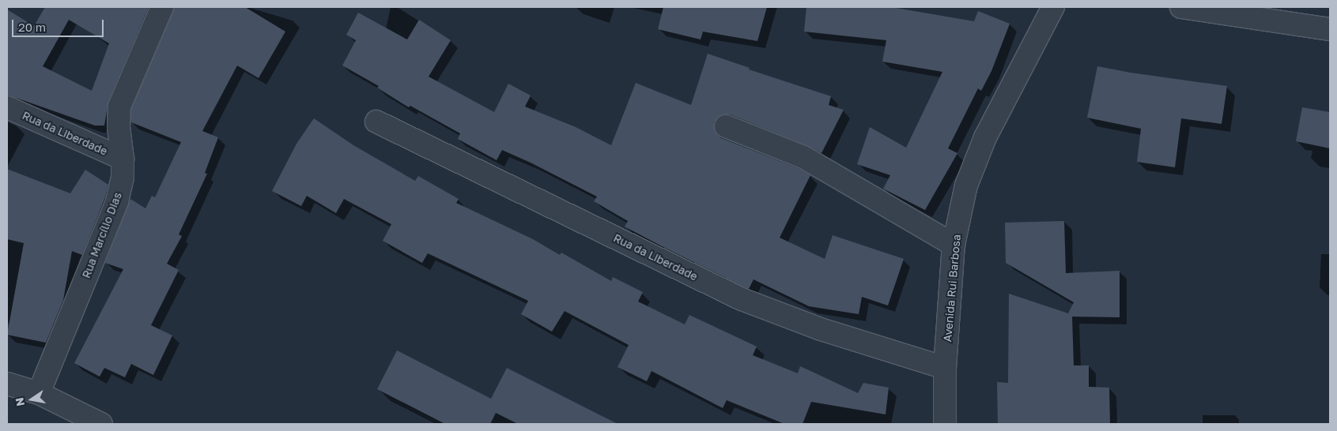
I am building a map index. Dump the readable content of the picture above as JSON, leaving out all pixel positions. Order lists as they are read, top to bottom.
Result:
{
  "streets": {
    "street": ["Rua da Liberdade", "Rua Marcílio Dias", "Avenida Rui Barbosa"]
  },
  "crossings": [
    ["Rua da Liberdade", "Rua Marcílio Dias"],
    ["Rua da Liberdade", "Avenida Rui Barbosa"]
  ],
  "scale_bar": "20 m",
  "north": "left"
}
